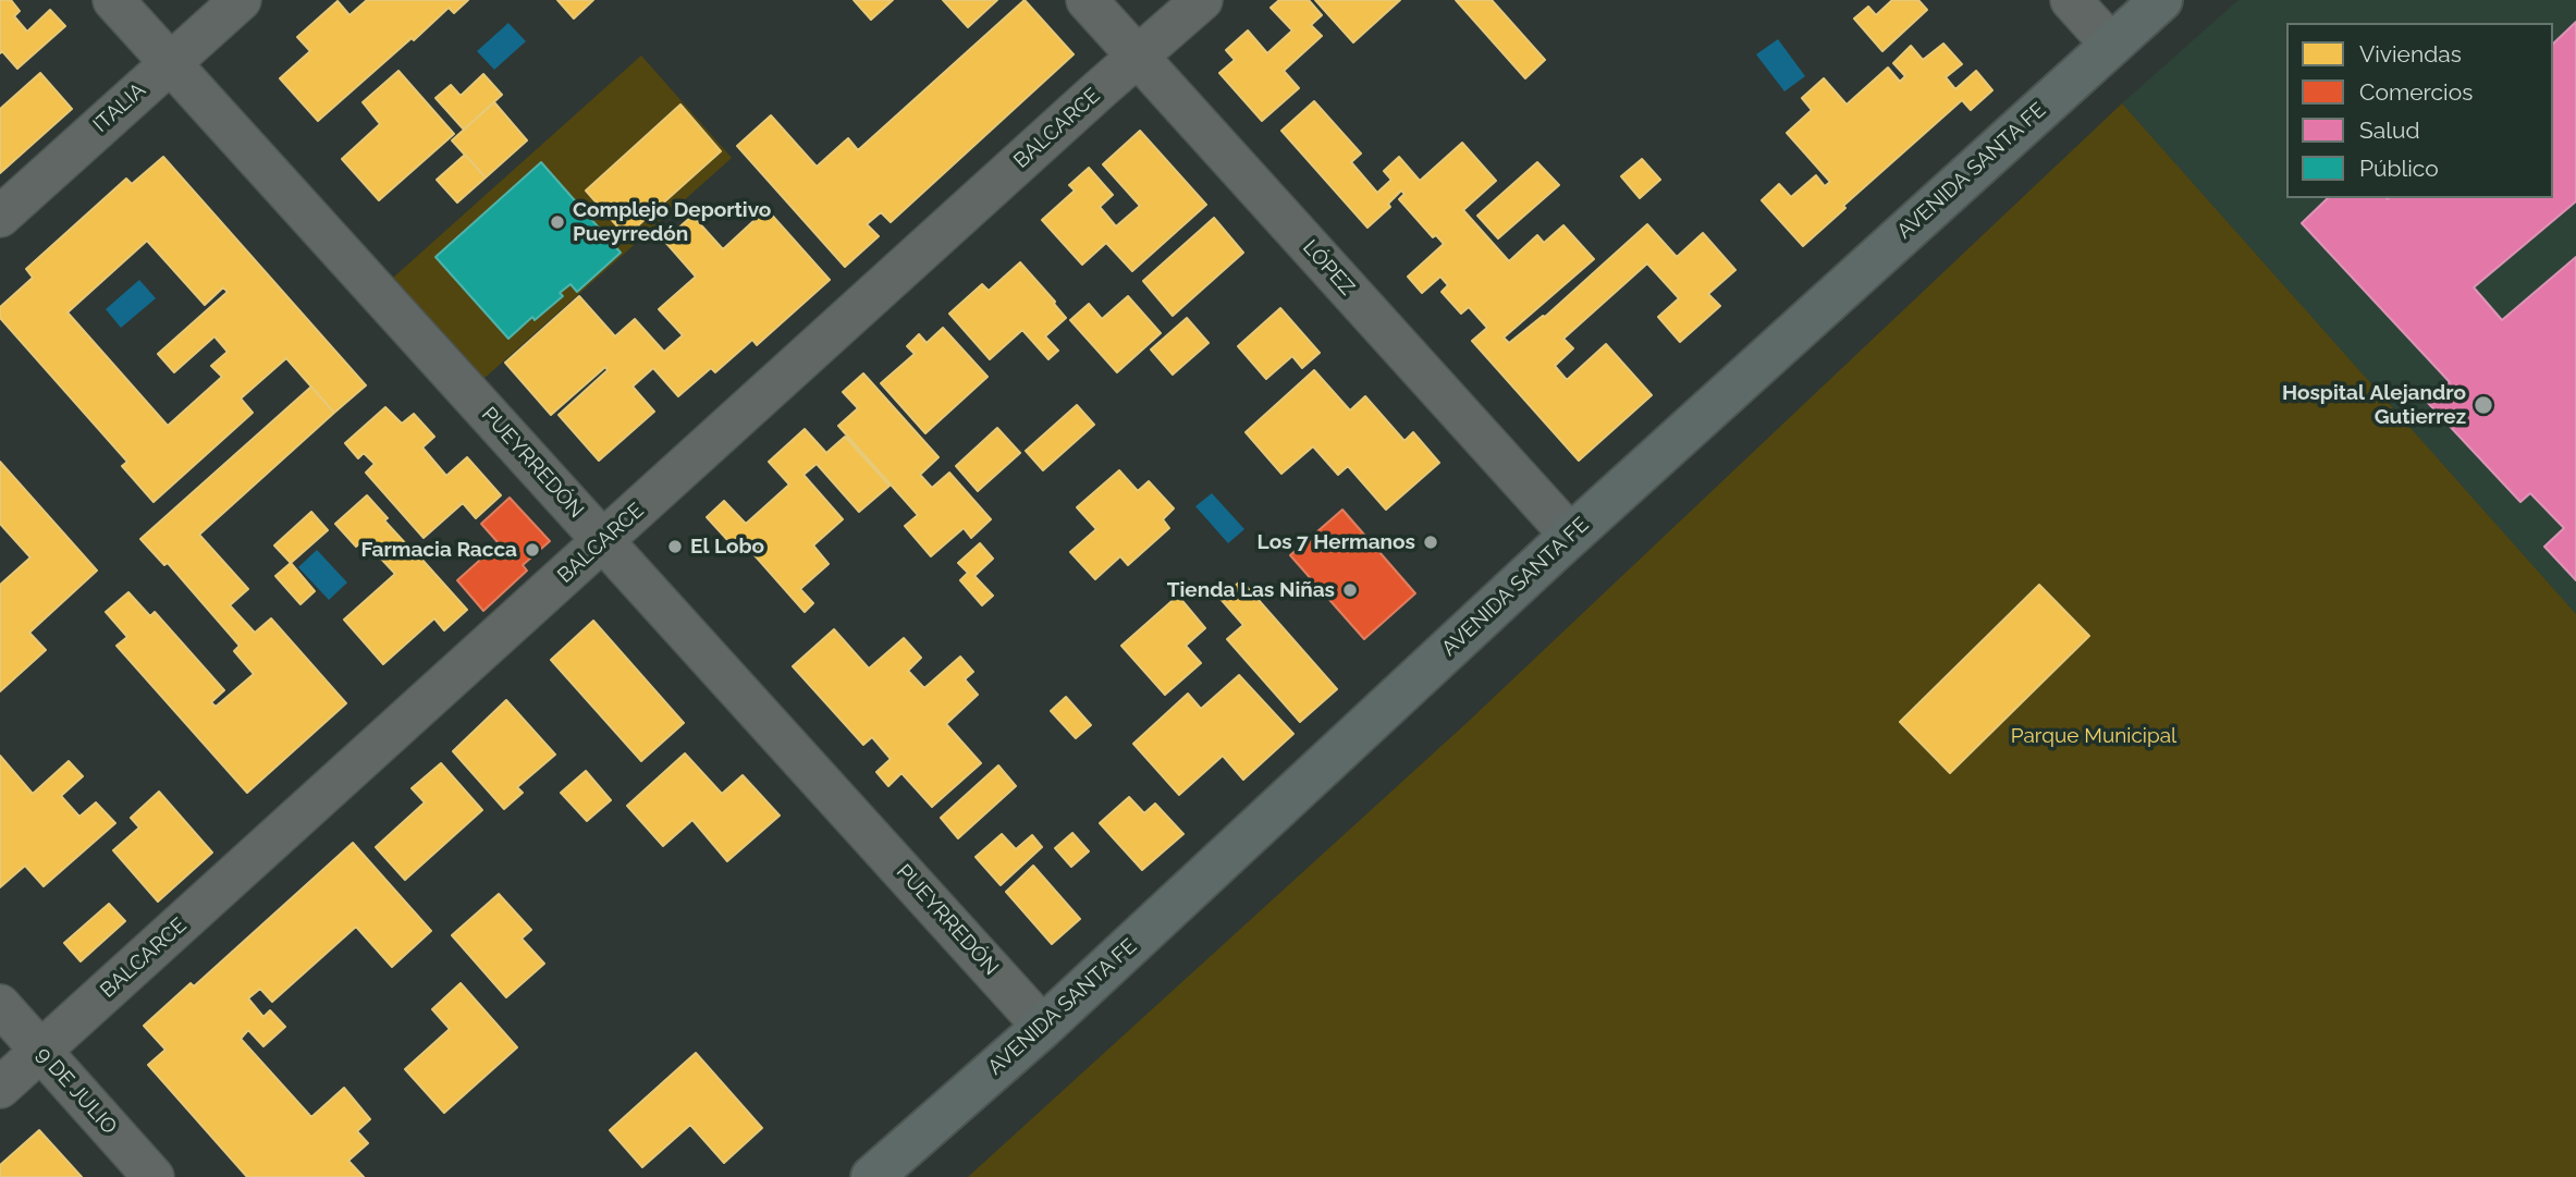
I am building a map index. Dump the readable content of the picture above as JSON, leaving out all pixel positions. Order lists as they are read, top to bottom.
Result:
{
  "streets": {
    "main road": ["AVENIDA SANTA FE"],
    "street": [
      "ITALIA",
      "BALCARCE",
      "LÓPEZ",
      "PUEYRREDÓN",
      "9 DE JULIO"
    ]
  },
  "crossings": [
    ["ITALIA", "PUEYRREDÓN"],
    ["BALCARCE", "LÓPEZ"],
    ["BALCARCE", "PUEYRREDÓN"],
    ["BALCARCE", "9 DE JULIO"],
    ["AVENIDA SANTA FE", "LÓPEZ"],
    ["AVENIDA SANTA FE", "PUEYRREDÓN"]
  ],
  "parks": ["Parque Municipal"],
  "places": [
    "Complejo Deportivo Pueyrredón",
    "Hospital Alejandro Gutierrez",
    "Los 7 Hermanos",
    "El Lobo",
    "Farmacia Racca",
    "Tienda Las Niñas"
  ],
  "legend": [
    "Viviendas",
    "Comercios",
    "Salud",
    "Público"
  ]
}
